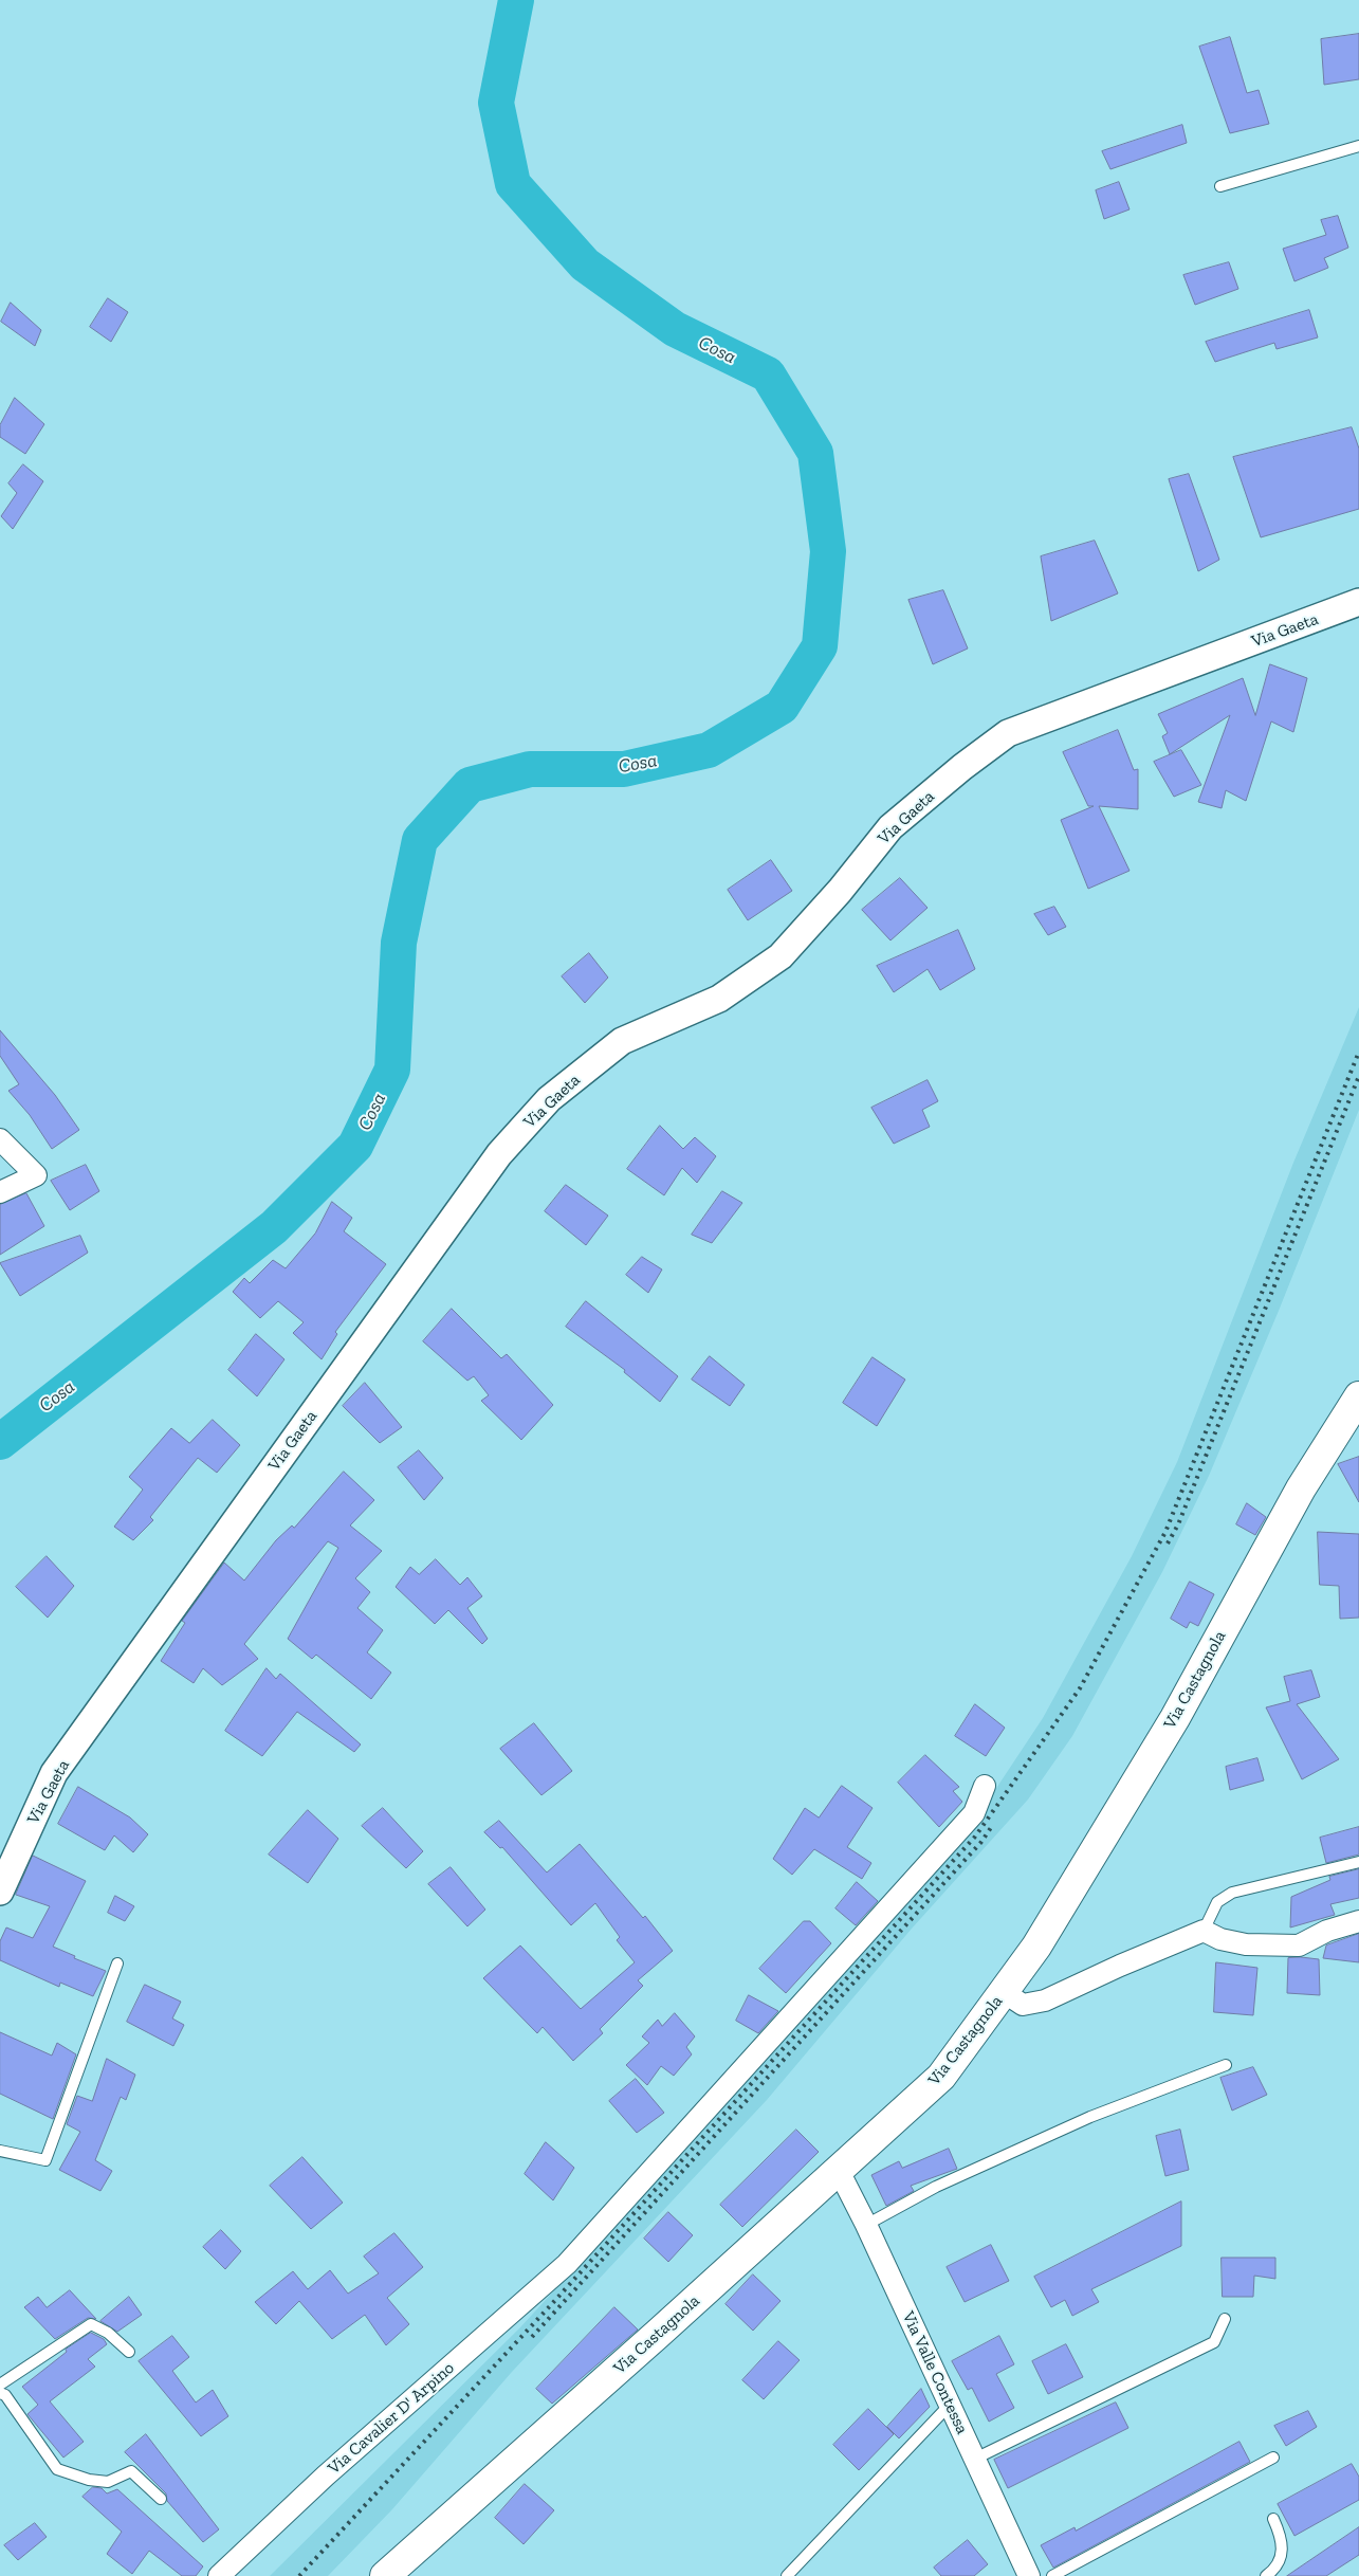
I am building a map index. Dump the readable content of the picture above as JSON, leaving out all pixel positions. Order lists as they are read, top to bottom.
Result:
{
  "streets": {
    "main road": ["Via Castagnola"],
    "street": ["Via Gaeta", "Via Valle Contessa", "Via Cavalier D' Arpino"]
  },
  "crossings": [
    ["Via Castagnola", "Via Valle Contessa"]
  ],
  "water": ["Cosa"]
}
